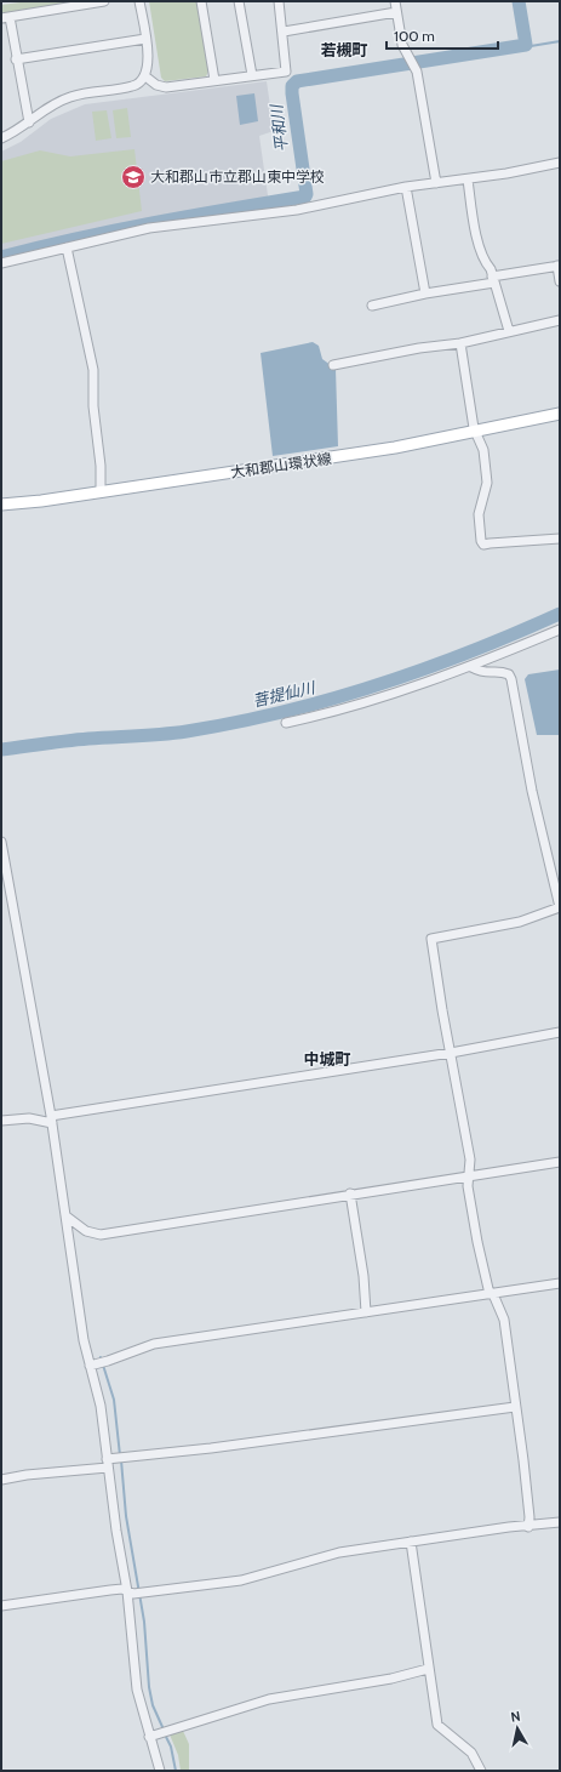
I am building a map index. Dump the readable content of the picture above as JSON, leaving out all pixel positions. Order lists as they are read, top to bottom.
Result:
{
  "streets": {
    "main road": ["大和郡山環状線"]
  },
  "districts": ["若槻町", "中城町"],
  "water": ["平和川", "菩提仙川"],
  "places": {
    "school or university": ["大和郡山市立郡山東中学校"]
  },
  "scale_bar": "100 m",
  "north": "top"
}
